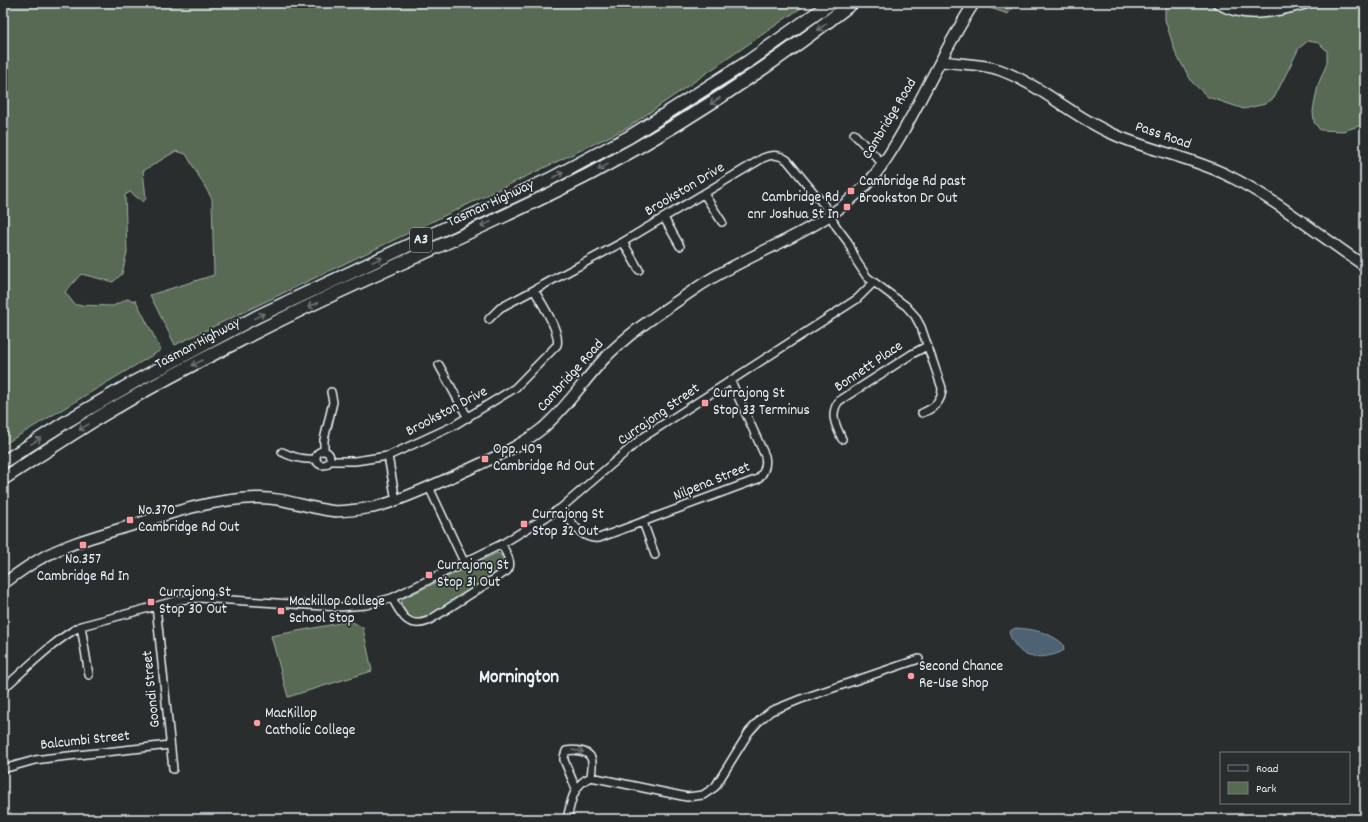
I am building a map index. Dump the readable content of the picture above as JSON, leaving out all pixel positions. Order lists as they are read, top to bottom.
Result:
{
  "streets": {
    "highway": ["Tasman Highway", "A3"],
    "main road": ["Cambridge Road", "Pass Road"],
    "street": [
      "Brookston Drive",
      "Bonnett Place",
      "Currajong Street",
      "Nilpena Street",
      "Goondi Street",
      "Balcumbi Street"
    ]
  },
  "crossings": [
    ["Cambridge Road", "Pass Road"],
    ["Cambridge Road", "Brookston Drive"],
    ["Currajong Street", "Nilpena Street"],
    ["Currajong Street", "Goondi Street"],
    ["Goondi Street", "Balcumbi Street"]
  ],
  "districts": ["Mornington"],
  "places": {
    "transit": [
      "Cambridge Rd past Brookston Dr Out",
      "Cambridge Rd cnr Joshua St In",
      "Currajong St Stop 33 Terminus",
      "Opp. 409 Cambridge Rd Out",
      "No.370 Cambridge Rd Out",
      "Currajong St Stop 32 Out",
      "No.357 Cambridge Rd In",
      "Currajong St Stop 31 Out",
      "Currajong St Stop 30 Out",
      "Mackillop College School Stop"
    ],
    "other": ["Second Chance Re-Use Shop", "MacKillop Catholic College"]
  },
  "legend": ["Road", "Park"]
}
